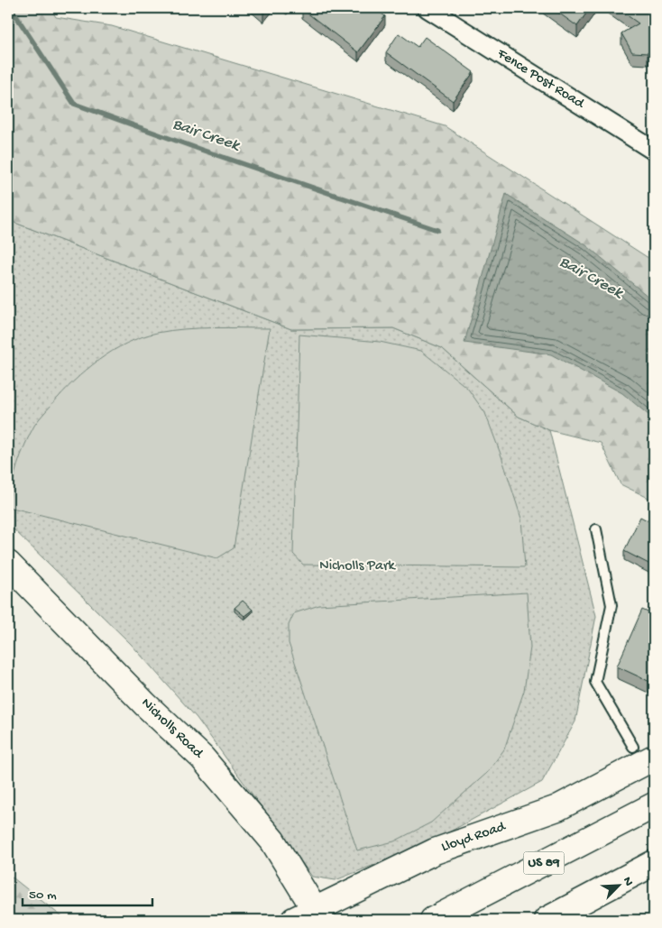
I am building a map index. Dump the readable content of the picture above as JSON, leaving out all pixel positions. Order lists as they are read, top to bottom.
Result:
{
  "streets": {
    "main road": ["Nicholls Road", "Lloyd Road", "US 89"],
    "street": ["Fence Post Road"]
  },
  "crossings": [
    ["Nicholls Road", "Lloyd Road"]
  ],
  "water": ["Bair Creek"],
  "parks": ["Nicholls Park"],
  "scale_bar": "50 m",
  "north": "top right"
}
